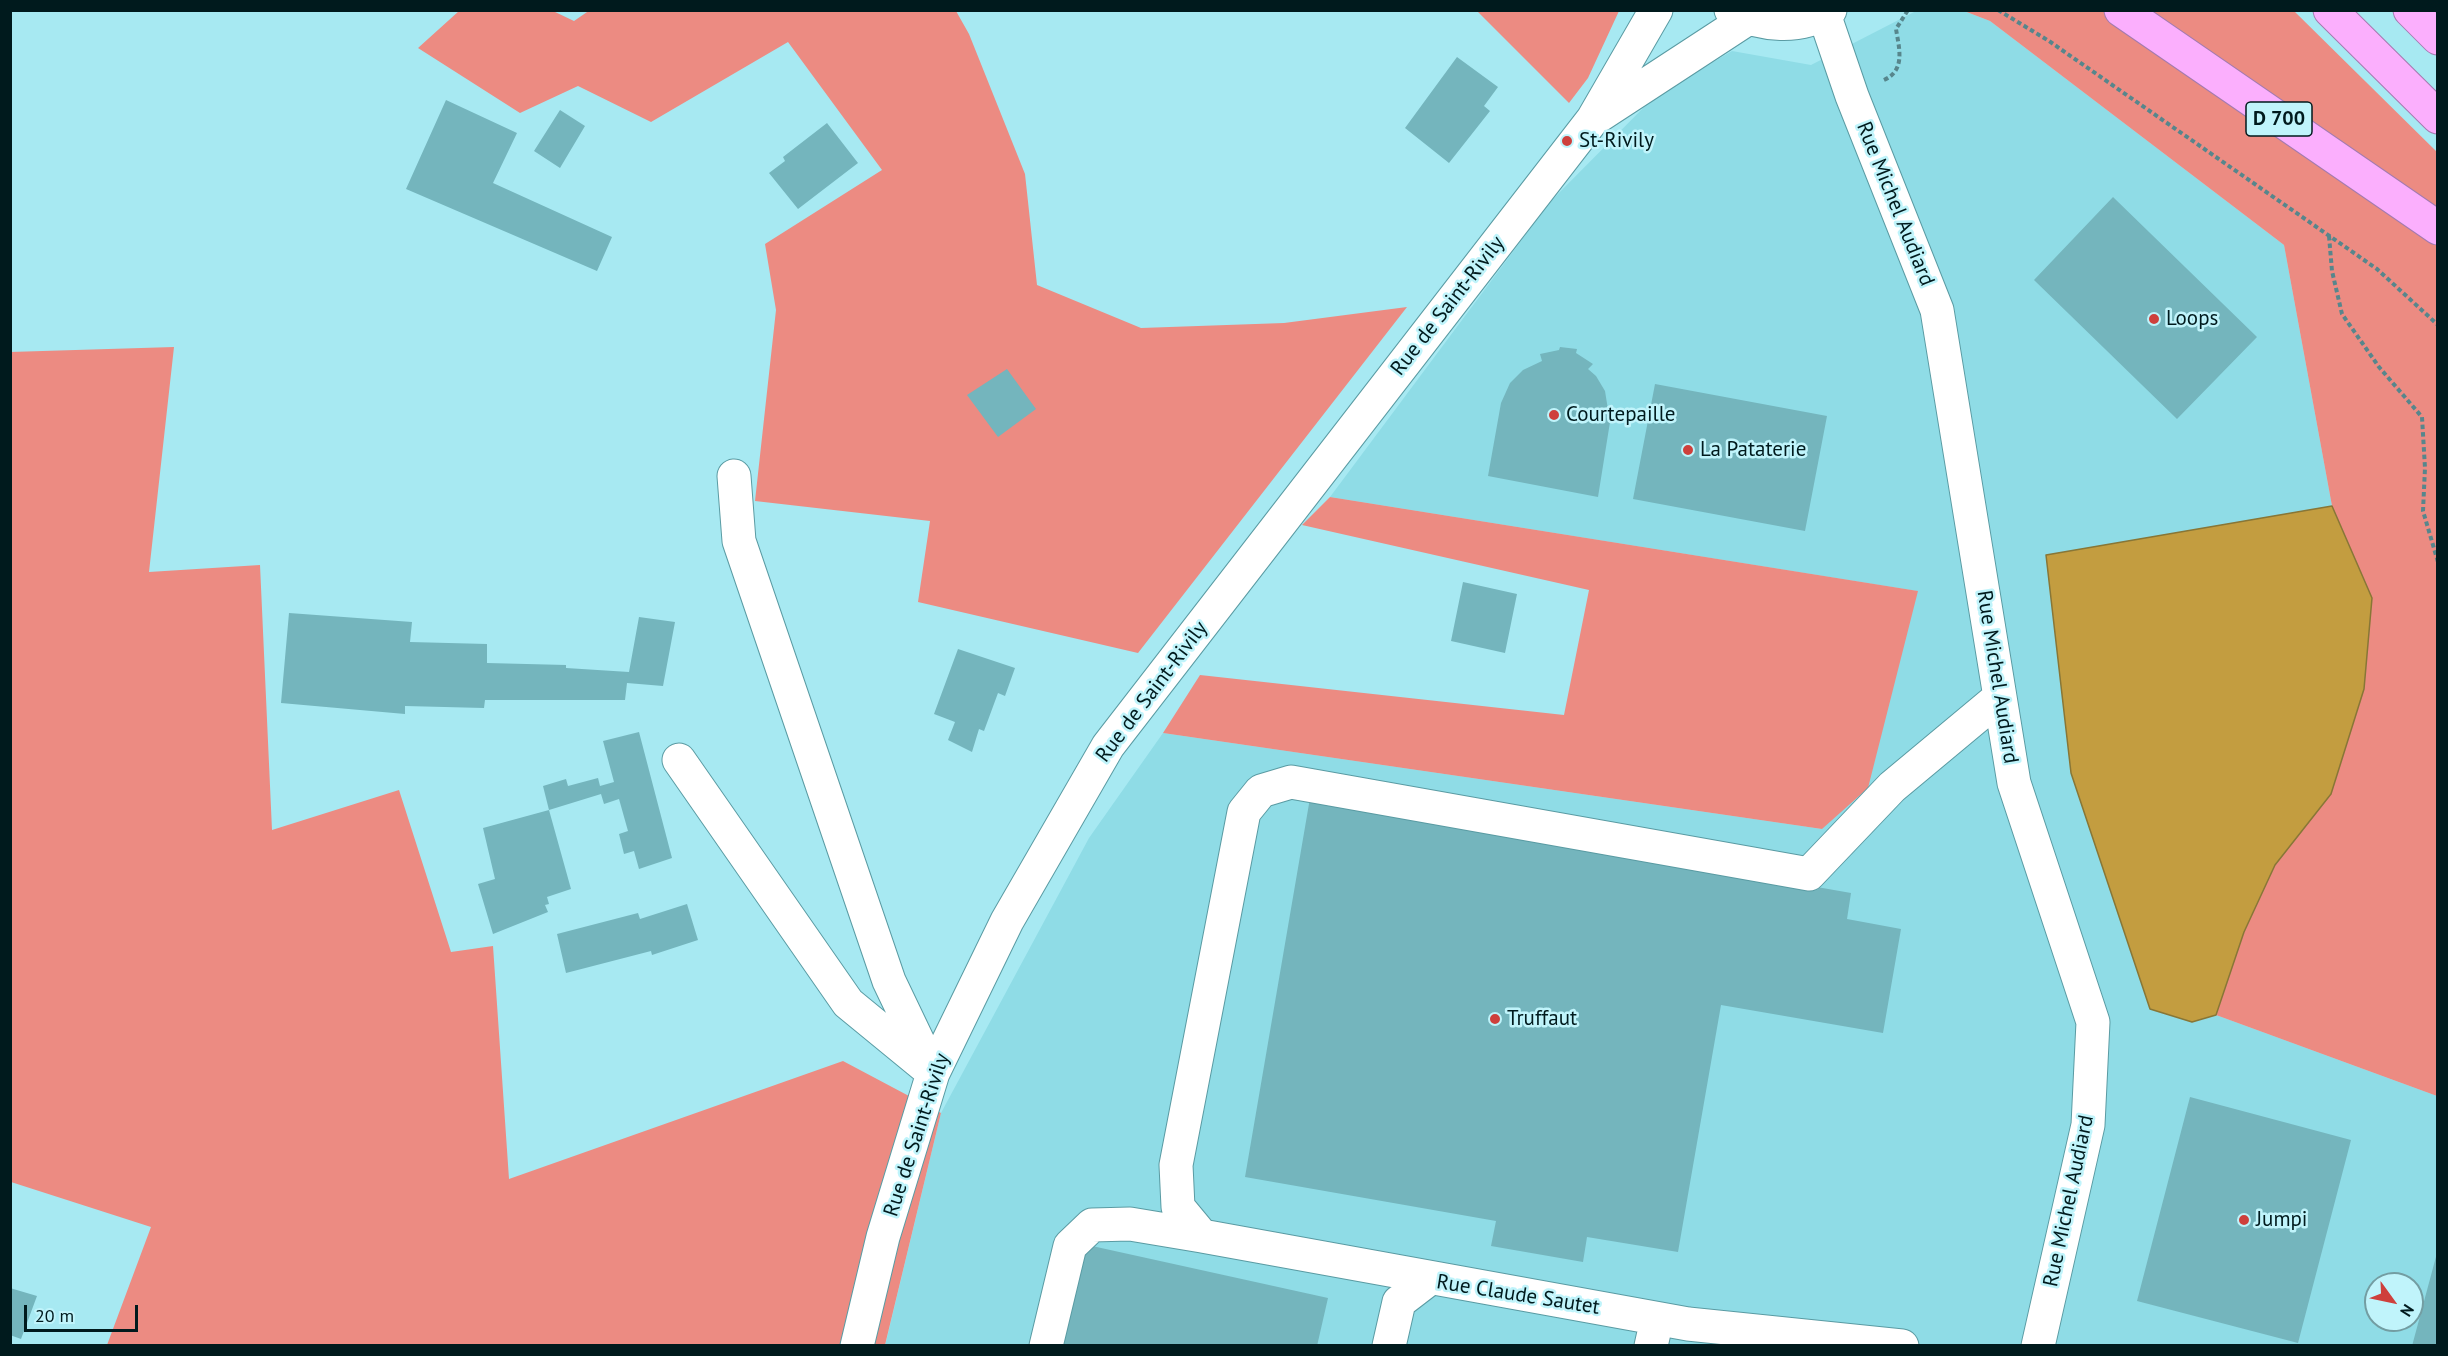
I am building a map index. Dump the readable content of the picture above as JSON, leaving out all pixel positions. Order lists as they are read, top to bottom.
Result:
{
  "streets": {
    "highway": ["D 700"],
    "street": ["Rue Michel Audiard", "Rue de Saint-Rivily", "Rue Claude Sautet"]
  },
  "places": [
    "St-Rivily",
    "Loops",
    "Courtepaille",
    "La Pataterie",
    "Truffaut",
    "Jumpi"
  ],
  "scale_bar": "20 m",
  "north": "bottom right"
}
